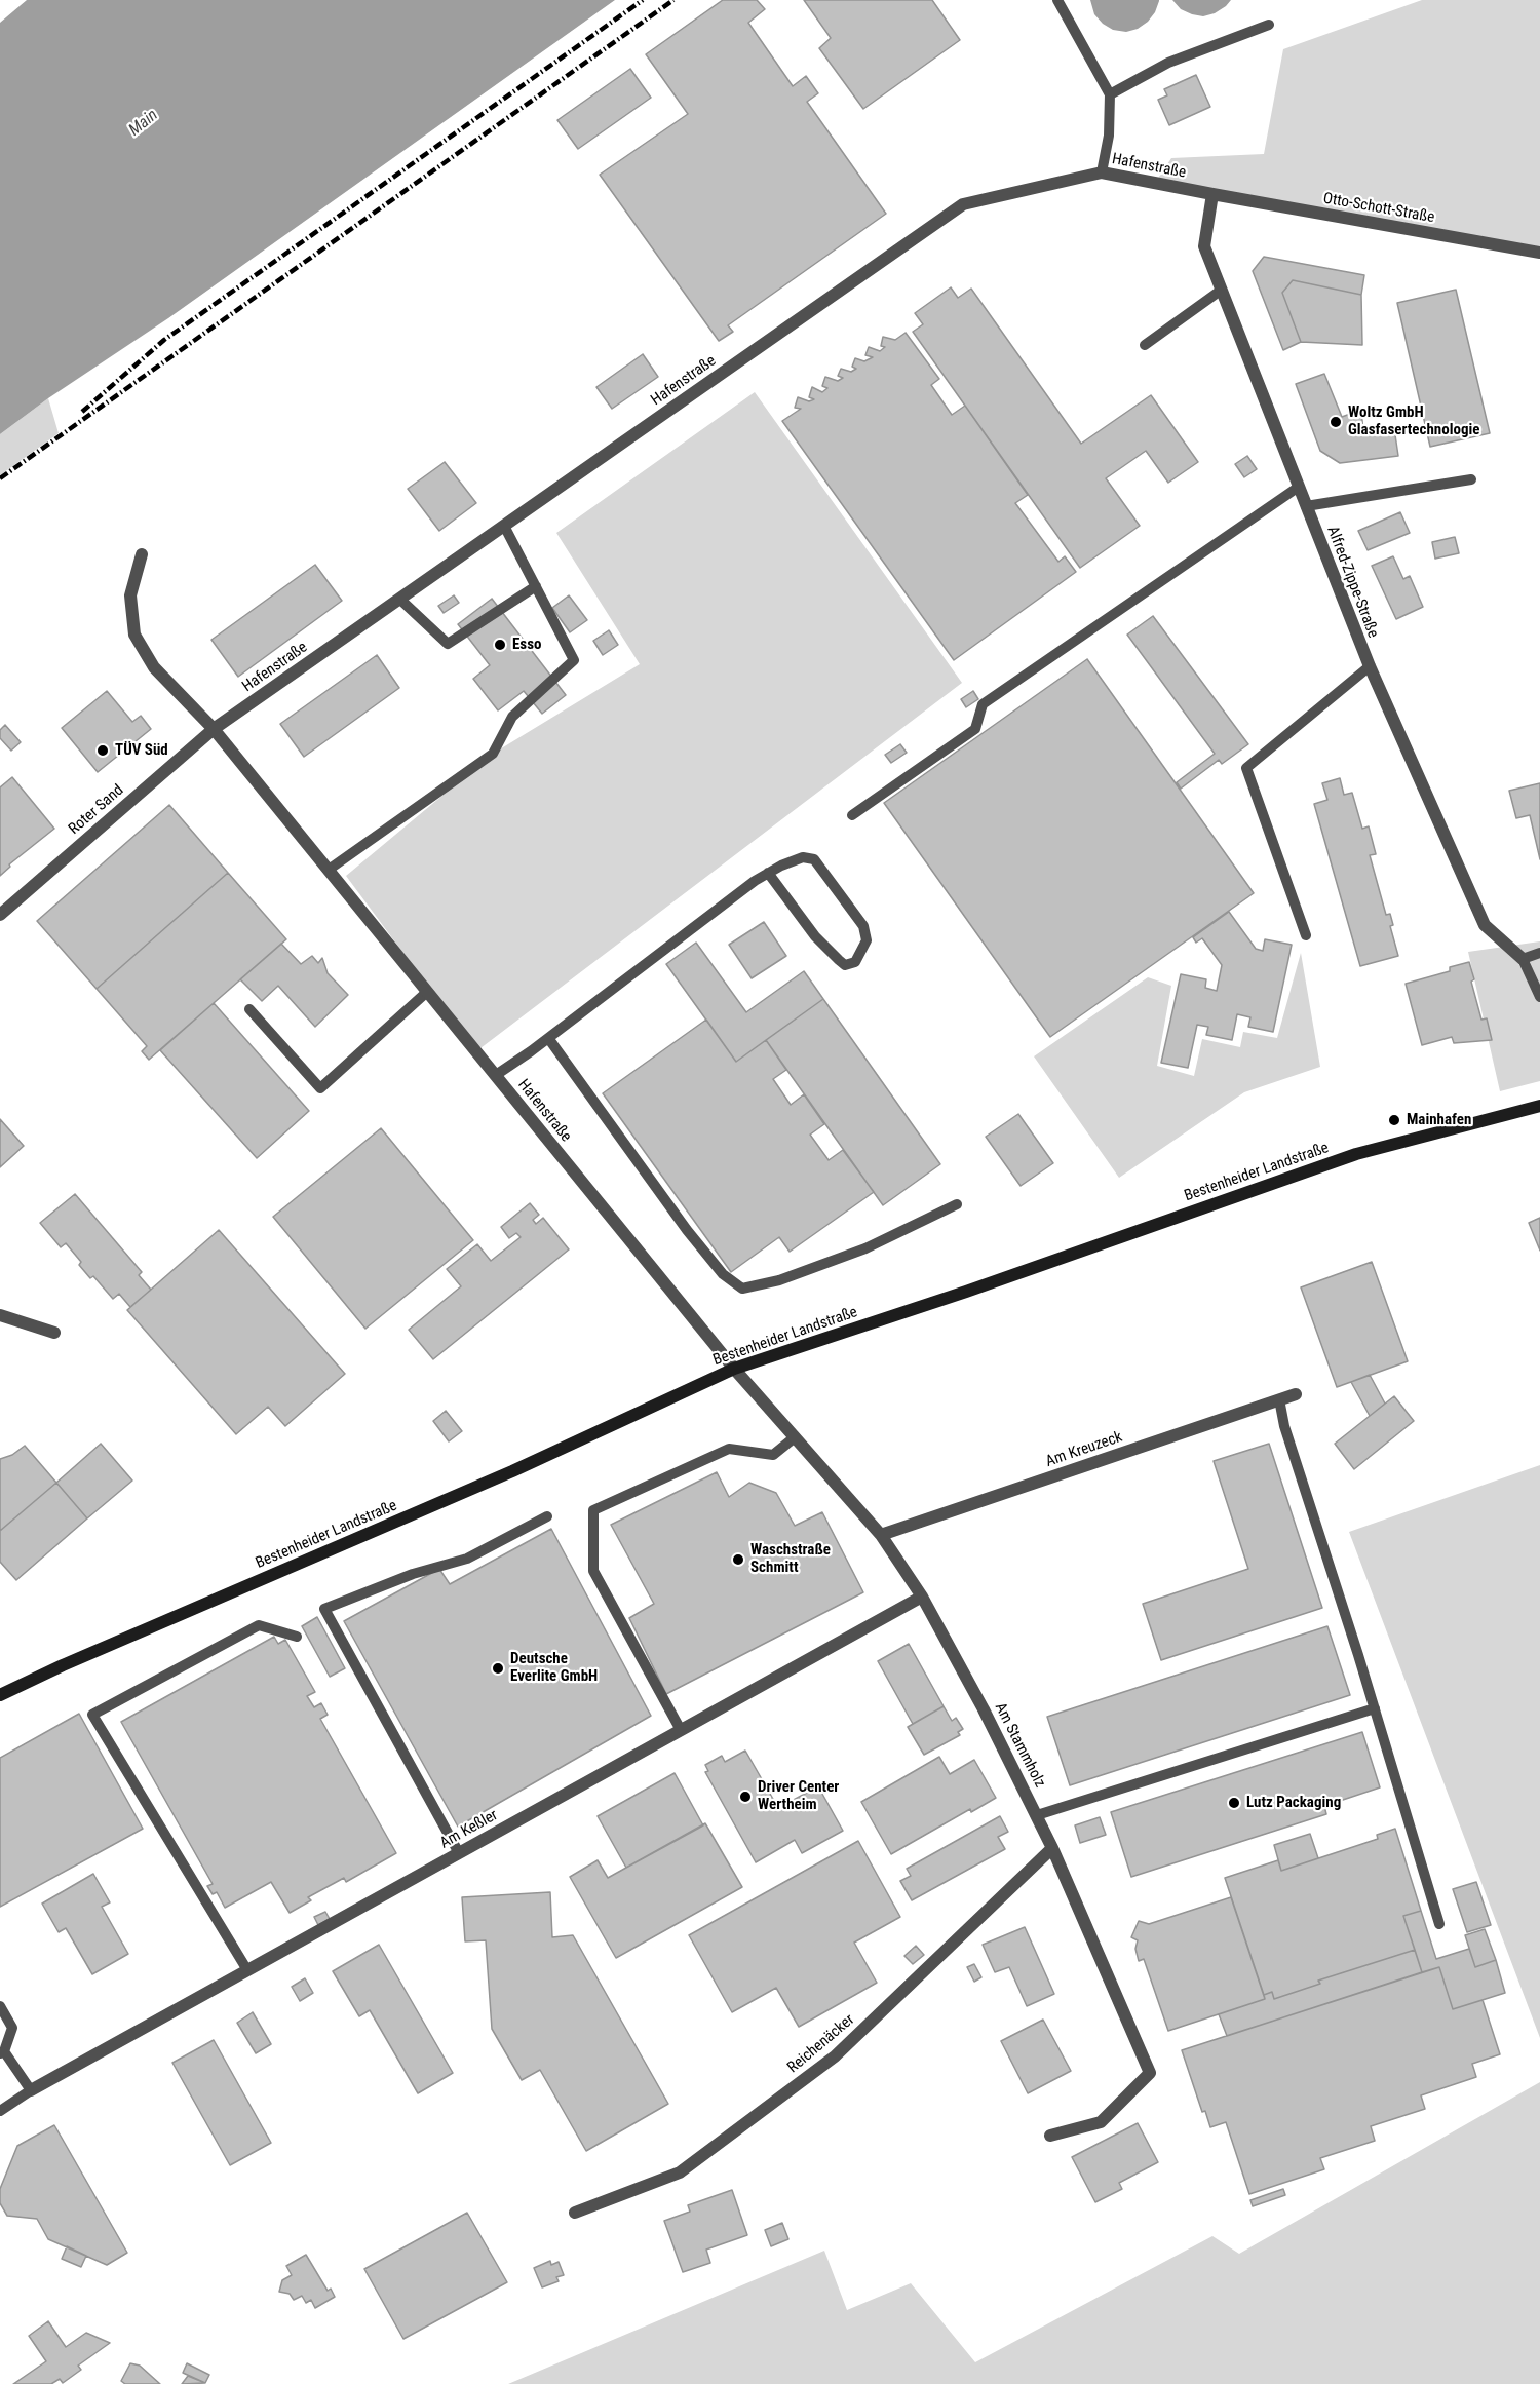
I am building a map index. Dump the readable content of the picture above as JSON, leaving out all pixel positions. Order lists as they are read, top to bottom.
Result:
{
  "streets": {
    "main road": ["Bestenheider Landstraße"],
    "street": [
      "Hafenstraße",
      "Otto-Schott-Straße",
      "Alfred-Zippe-Straße",
      "Roter Sand",
      "Am Kreuzeck",
      "Am Stammholz",
      "Am Keßler",
      "Reichenäcker"
    ]
  },
  "crossings": [
    ["Hafenstraße", "Otto-Schott-Straße"],
    ["Hafenstraße", "Alfred-Zippe-Straße"],
    ["Hafenstraße", "Roter Sand"],
    ["Hafenstraße", "Bestenheider Landstraße"],
    ["Hafenstraße", "Am Stammholz"],
    ["Otto-Schott-Straße", "Alfred-Zippe-Straße"],
    ["Bestenheider Landstraße", "Am Stammholz"],
    ["Am Kreuzeck", "Am Stammholz"],
    ["Am Stammholz", "Am Keßler"],
    ["Am Stammholz", "Reichenäcker"]
  ],
  "water": ["Main"],
  "places": [
    "Woltz GmbH Glasfasertechnologie",
    "Esso",
    "TÜV Süd",
    "Mainhafen",
    "Waschstraße Schmitt",
    "Deutsche Everlite GmbH",
    "Driver Center Wertheim",
    "Lutz Packaging"
  ]
}
